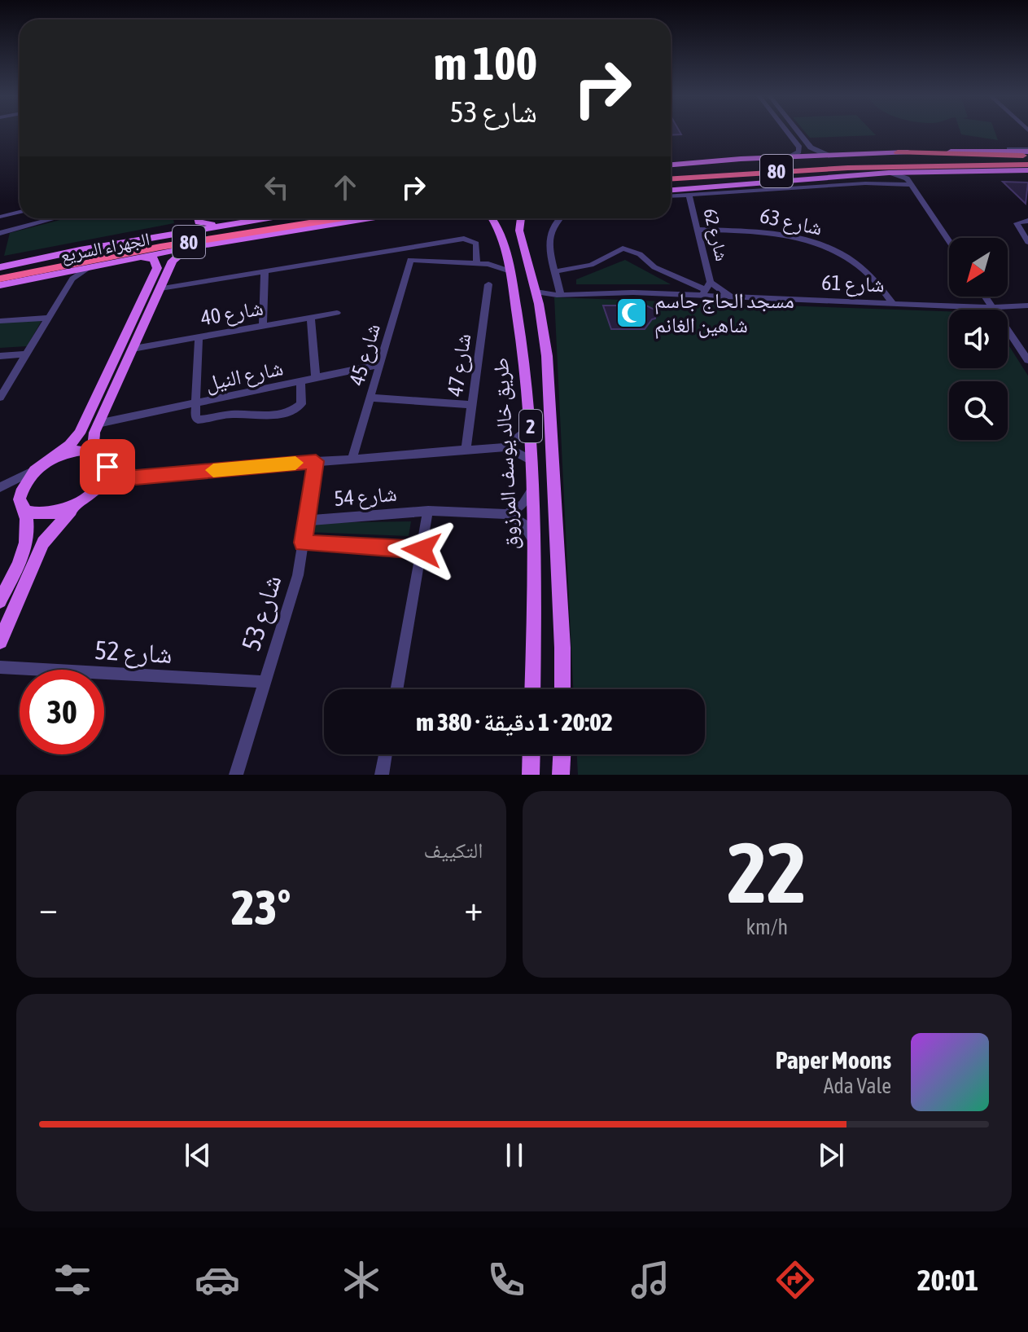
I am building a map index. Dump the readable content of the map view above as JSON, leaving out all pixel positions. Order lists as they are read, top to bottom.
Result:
{
  "streets": {
    "highway": ["80", "الجهراء السريع"],
    "main road": ["2", "طريق خالد يوسف المرزوق"],
    "street": [
      "شارع 63",
      "شارع 62",
      "شارع 61",
      "شارع 40",
      "شارع 45",
      "شارع 47",
      "شارع النيل",
      "شارع 54",
      "شارع 53",
      "شارع 52"
    ]
  },
  "crossings": [
    ["80", "الجهراء السريع"],
    ["80", "شارع 40"],
    ["80", "شارع النيل"],
    ["شارع 63", "شارع 62"],
    ["شارع 63", "شارع 61"],
    ["شارع 62", "شارع 61"],
    ["شارع 61", "2"],
    ["شارع 45", "شارع النيل"],
    ["شارع 54", "شارع 53"],
    ["شارع 53", "شارع 52"]
  ],
  "places": {
    "mosque": ["مسجد الحاج جاسم شاهين الغانم"]
  },
  "north": "bottom left",
  "page": {
    "turn": ["100 m", "شارع 53"],
    "limit": "30",
    "trip": "20:02 · 1 دقيقة · 380 m",
    "tile": [
      ["22", "km/h"],
      "التكييف"
    ],
    "heat": ["−", "23°", "+"],
    "song": ["Paper Moons", "Ada Vale"],
    "tabs": "20:01"
  }
}
